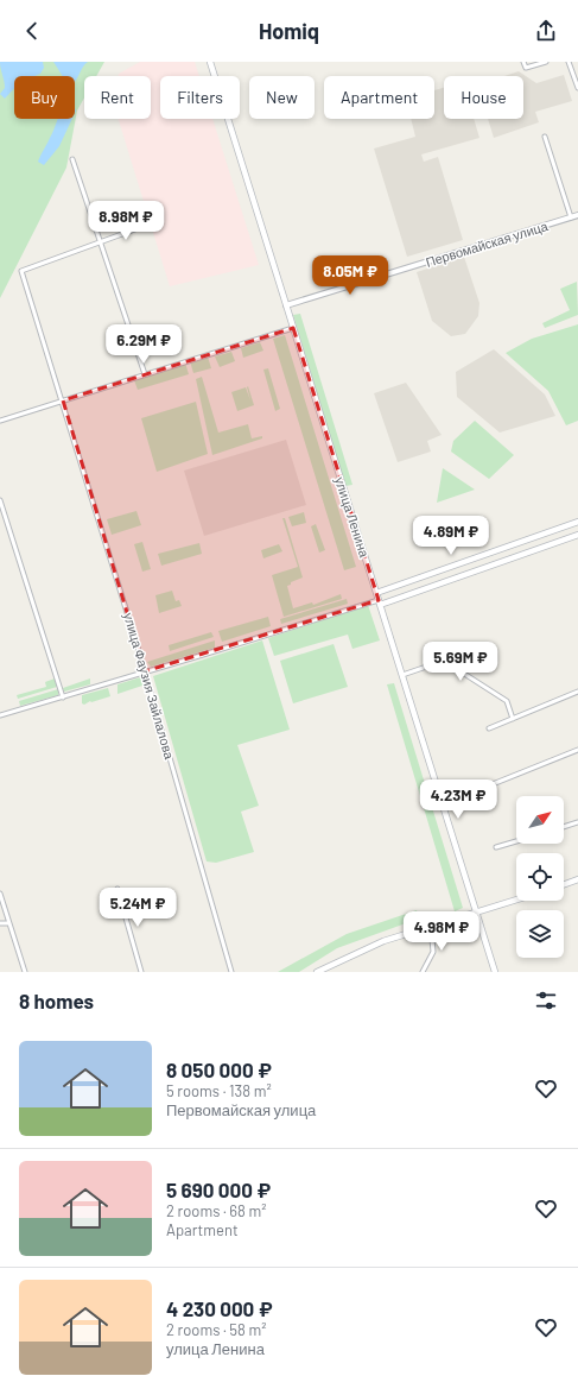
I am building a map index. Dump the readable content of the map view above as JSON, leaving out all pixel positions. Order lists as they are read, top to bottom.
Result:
{
  "streets": {
    "main road": ["улица Ленина"],
    "street": ["Первомайская улица", "улица Фаузия Зайлалова"]
  },
  "crossings": [
    ["Первомайская улица", "улица Ленина"]
  ],
  "north": "top right",
  "page": {
    "header": "Homiq",
    "chip": [
      "Buy",
      "Rent",
      "Filters",
      "New",
      "Apartment",
      "House"
    ],
    "price": [
      "8.98M ₽",
      "8.05M ₽",
      "6.29M ₽",
      "4.89M ₽",
      "5.69M ₽",
      "4.23M ₽",
      "5.24M ₽",
      "4.98M ₽"
    ],
    "heading": "8 homes",
    "list": [
      {
        "name": "8 050 000 ₽",
        "note": "5 rooms · 138 m² · Первомайская улица"
      },
      {
        "name": "5 690 000 ₽",
        "note": "2 rooms · 68 m² · Apartment"
      },
      {
        "name": "4 230 000 ₽",
        "note": "2 rooms · 58 m² · улица Ленина"
      }
    ]
  }
}
